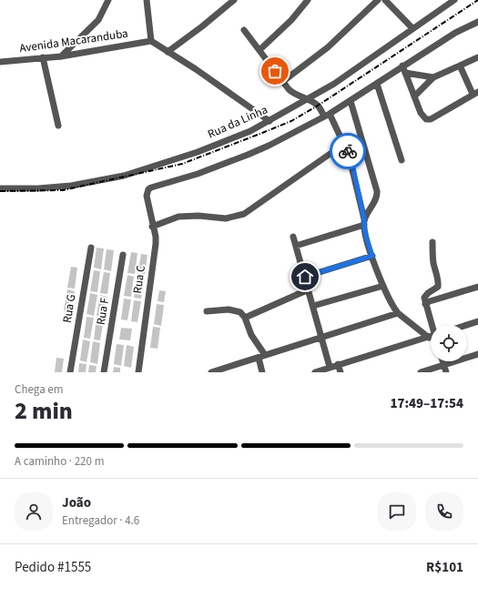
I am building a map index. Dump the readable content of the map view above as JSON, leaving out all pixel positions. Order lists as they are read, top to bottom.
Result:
{
  "streets": {
    "street": [
      "Avenida Macaranduba",
      "Rua da Linha",
      "Rua C",
      "Rua G",
      "Rua F"
    ]
  },
  "page": {
    "heading": ["2 min", "Chega em", "17:49–17:54"],
    "panel": [
      "João",
      "Entregador · 4.6",
      "Pedido #1555",
      "R$101"
    ],
    "bar": "A caminho · 220 m"
  }
}
